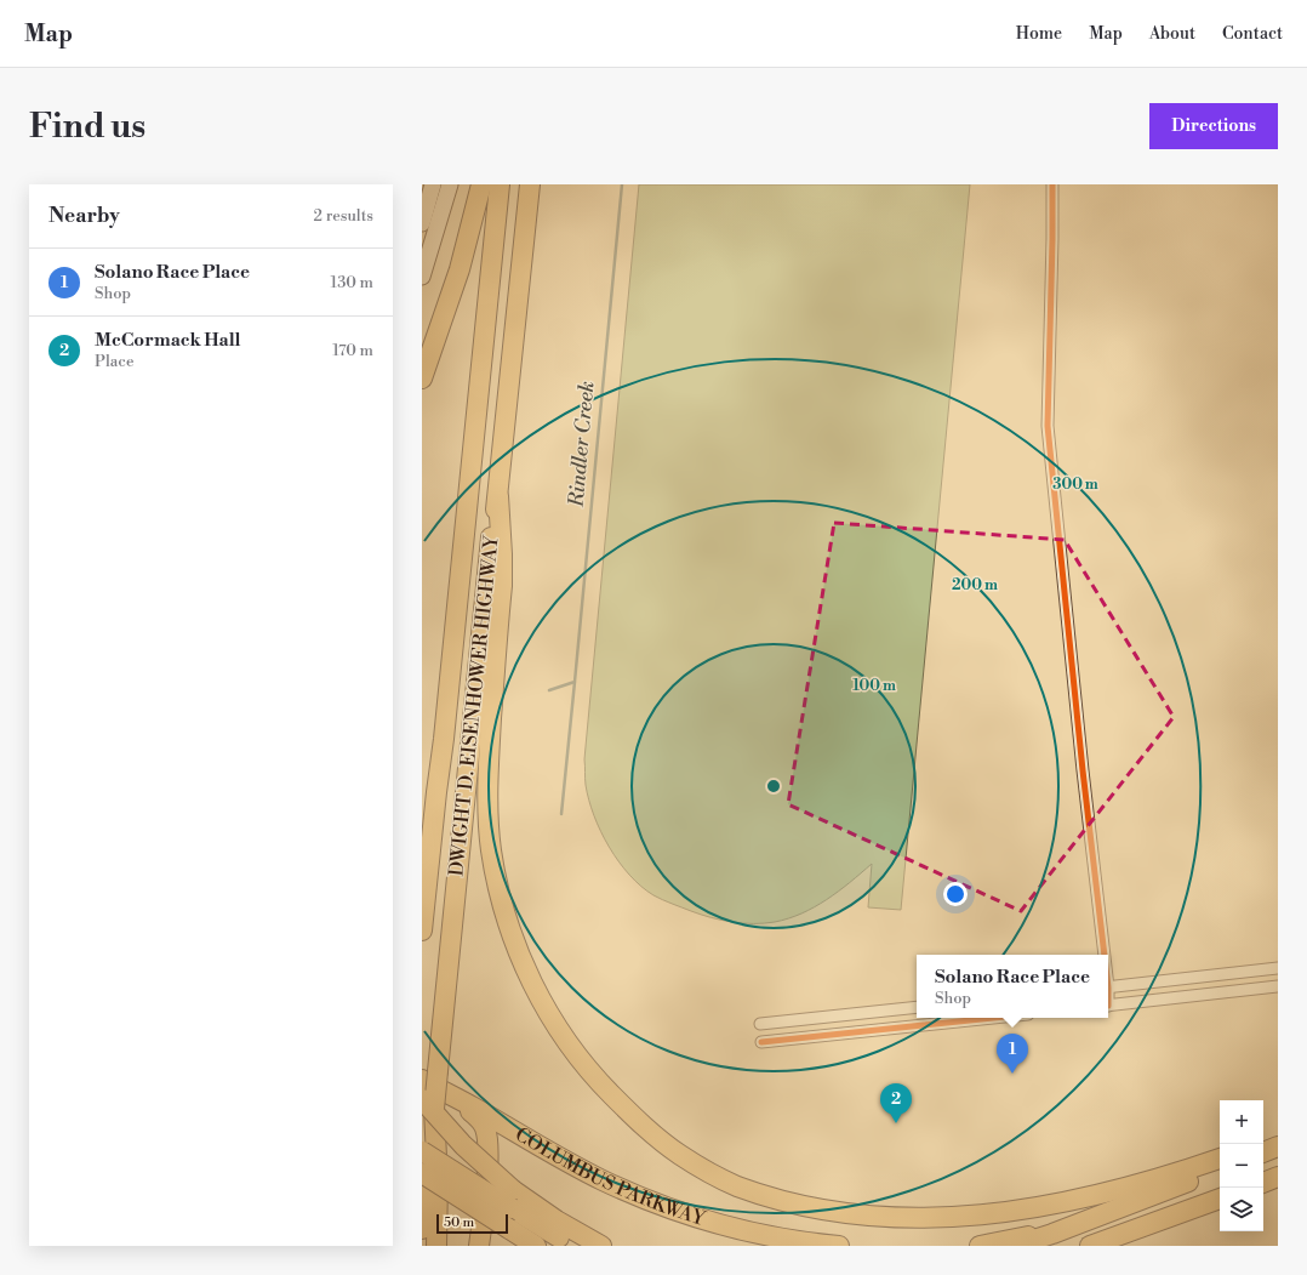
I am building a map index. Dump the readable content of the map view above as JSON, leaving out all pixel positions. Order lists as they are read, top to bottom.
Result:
{
  "streets": {
    "highway": ["DWIGHT D. EISENHOWER HIGHWAY", "COLUMBUS PARKWAY"]
  },
  "crossings": [
    ["DWIGHT D. EISENHOWER HIGHWAY", "COLUMBUS PARKWAY"]
  ],
  "water": ["Rindler Creek"],
  "scale_bar": "50 m",
  "page": {
    "header": "Map",
    "nav": [
      "Home",
      "Map",
      "About",
      "Contact"
    ],
    "buttons": "Directions",
    "title": "Find us",
    "heading": ["Nearby", "2 results"],
    "list": [
      {
        "mark": "1",
        "name": "Solano Race Place",
        "note": "Shop",
        "value": "130 m"
      },
      {
        "mark": "2",
        "name": "McCormack Hall",
        "note": "Place",
        "value": "170 m"
      }
    ],
    "popup": ["Solano Race Place", "Shop"],
    "pins": ["1", "2"],
    "map_buttons": ["+", "−"],
    "scale": "50 m"
  },
  "rings": ["300 m", "200 m", "100 m"]
}
